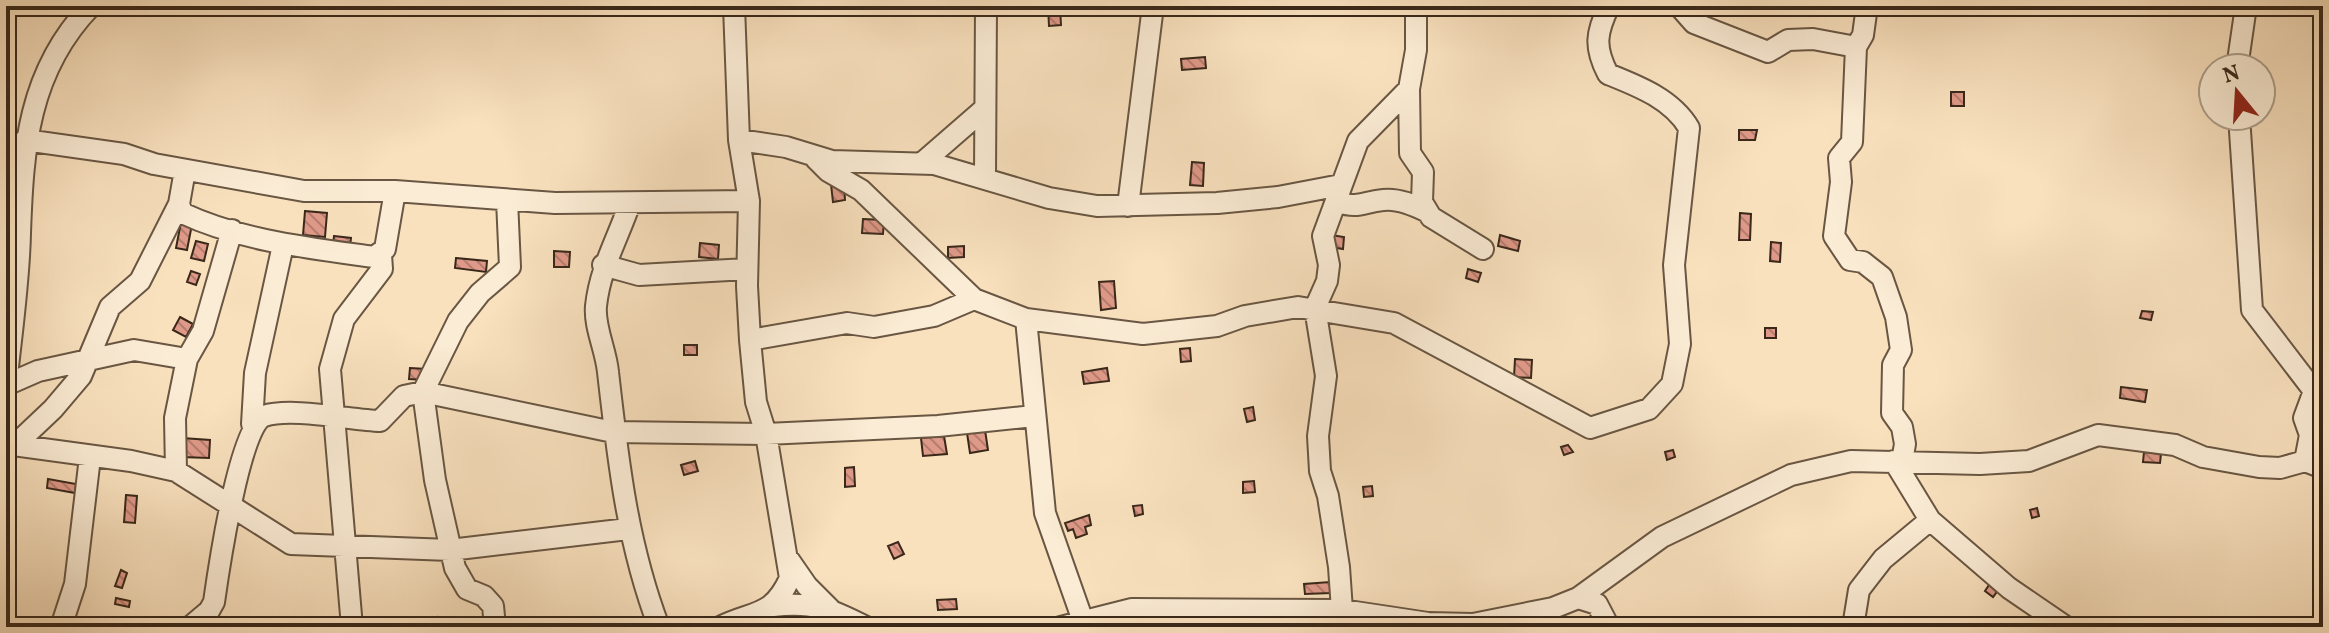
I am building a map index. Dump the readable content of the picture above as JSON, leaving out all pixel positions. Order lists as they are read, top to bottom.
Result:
{
  "north": "top"
}
